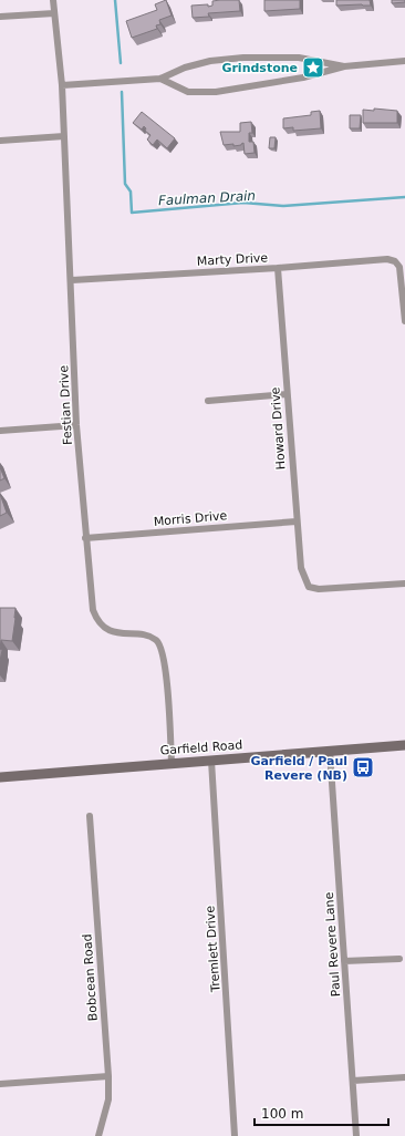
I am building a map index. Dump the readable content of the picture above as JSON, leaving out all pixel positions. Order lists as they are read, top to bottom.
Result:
{
  "streets": {
    "main road": ["Garfield Road"],
    "street": [
      "Marty Drive",
      "Festian Drive",
      "Howard Drive",
      "Morris Drive",
      "Paul Revere Lane",
      "Tremlett Drive",
      "Bobcean Road"
    ]
  },
  "crossings": [
    ["Marty Drive", "Festian Drive"],
    ["Marty Drive", "Howard Drive"],
    ["Festian Drive", "Morris Drive"],
    ["Festian Drive", "Garfield Road"],
    ["Howard Drive", "Morris Drive"],
    ["Garfield Road", "Paul Revere Lane"],
    ["Garfield Road", "Tremlett Drive"]
  ],
  "water": ["Faulman Drain"],
  "places": {
    "place": ["Grindstone"],
    "bus stop": ["Garfield / Paul Revere (NB)"]
  },
  "scale_bar": "100 m"
}
